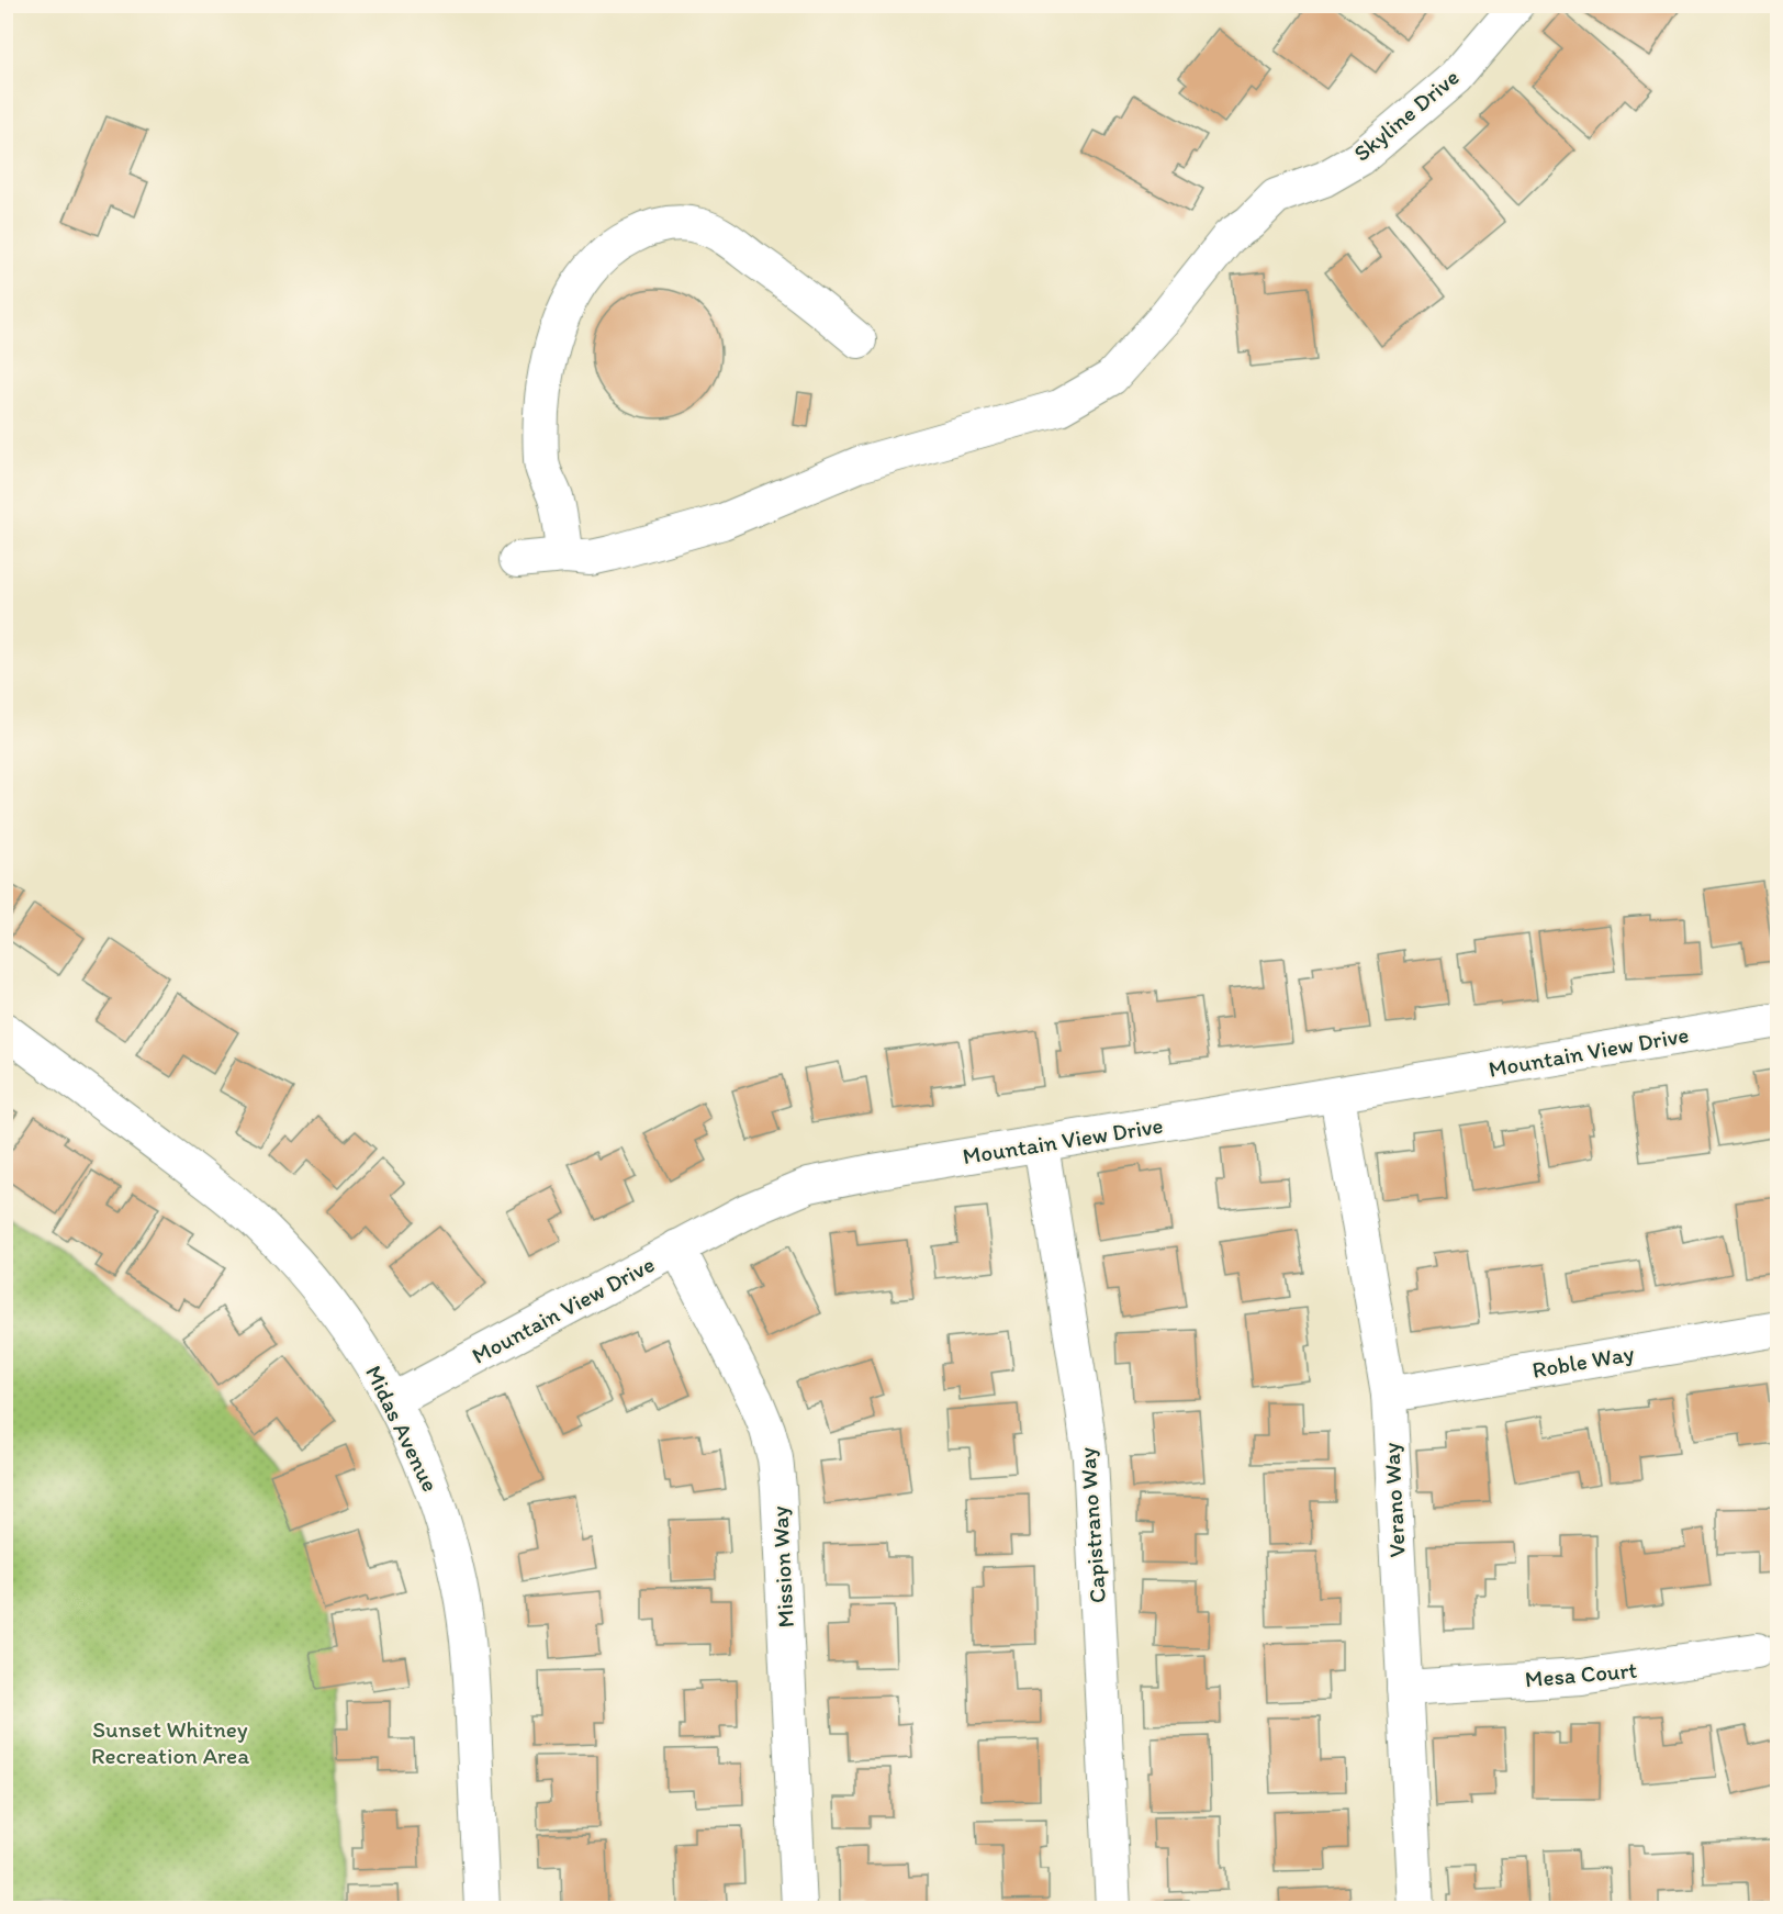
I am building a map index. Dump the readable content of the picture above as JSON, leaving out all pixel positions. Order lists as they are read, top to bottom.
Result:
{
  "streets": {
    "street": [
      "Skyline Drive",
      "Mountain View Drive",
      "Roble Way",
      "Midas Avenue",
      "Verano Way",
      "Capistrano Way",
      "Mission Way",
      "Mesa Court"
    ]
  },
  "crossings": [
    ["Mountain View Drive", "Midas Avenue"],
    ["Mountain View Drive", "Verano Way"],
    ["Mountain View Drive", "Capistrano Way"],
    ["Mountain View Drive", "Mission Way"],
    ["Roble Way", "Verano Way"],
    ["Verano Way", "Mesa Court"]
  ],
  "parks": ["Sunset Whitney Recreation Area"]
}
